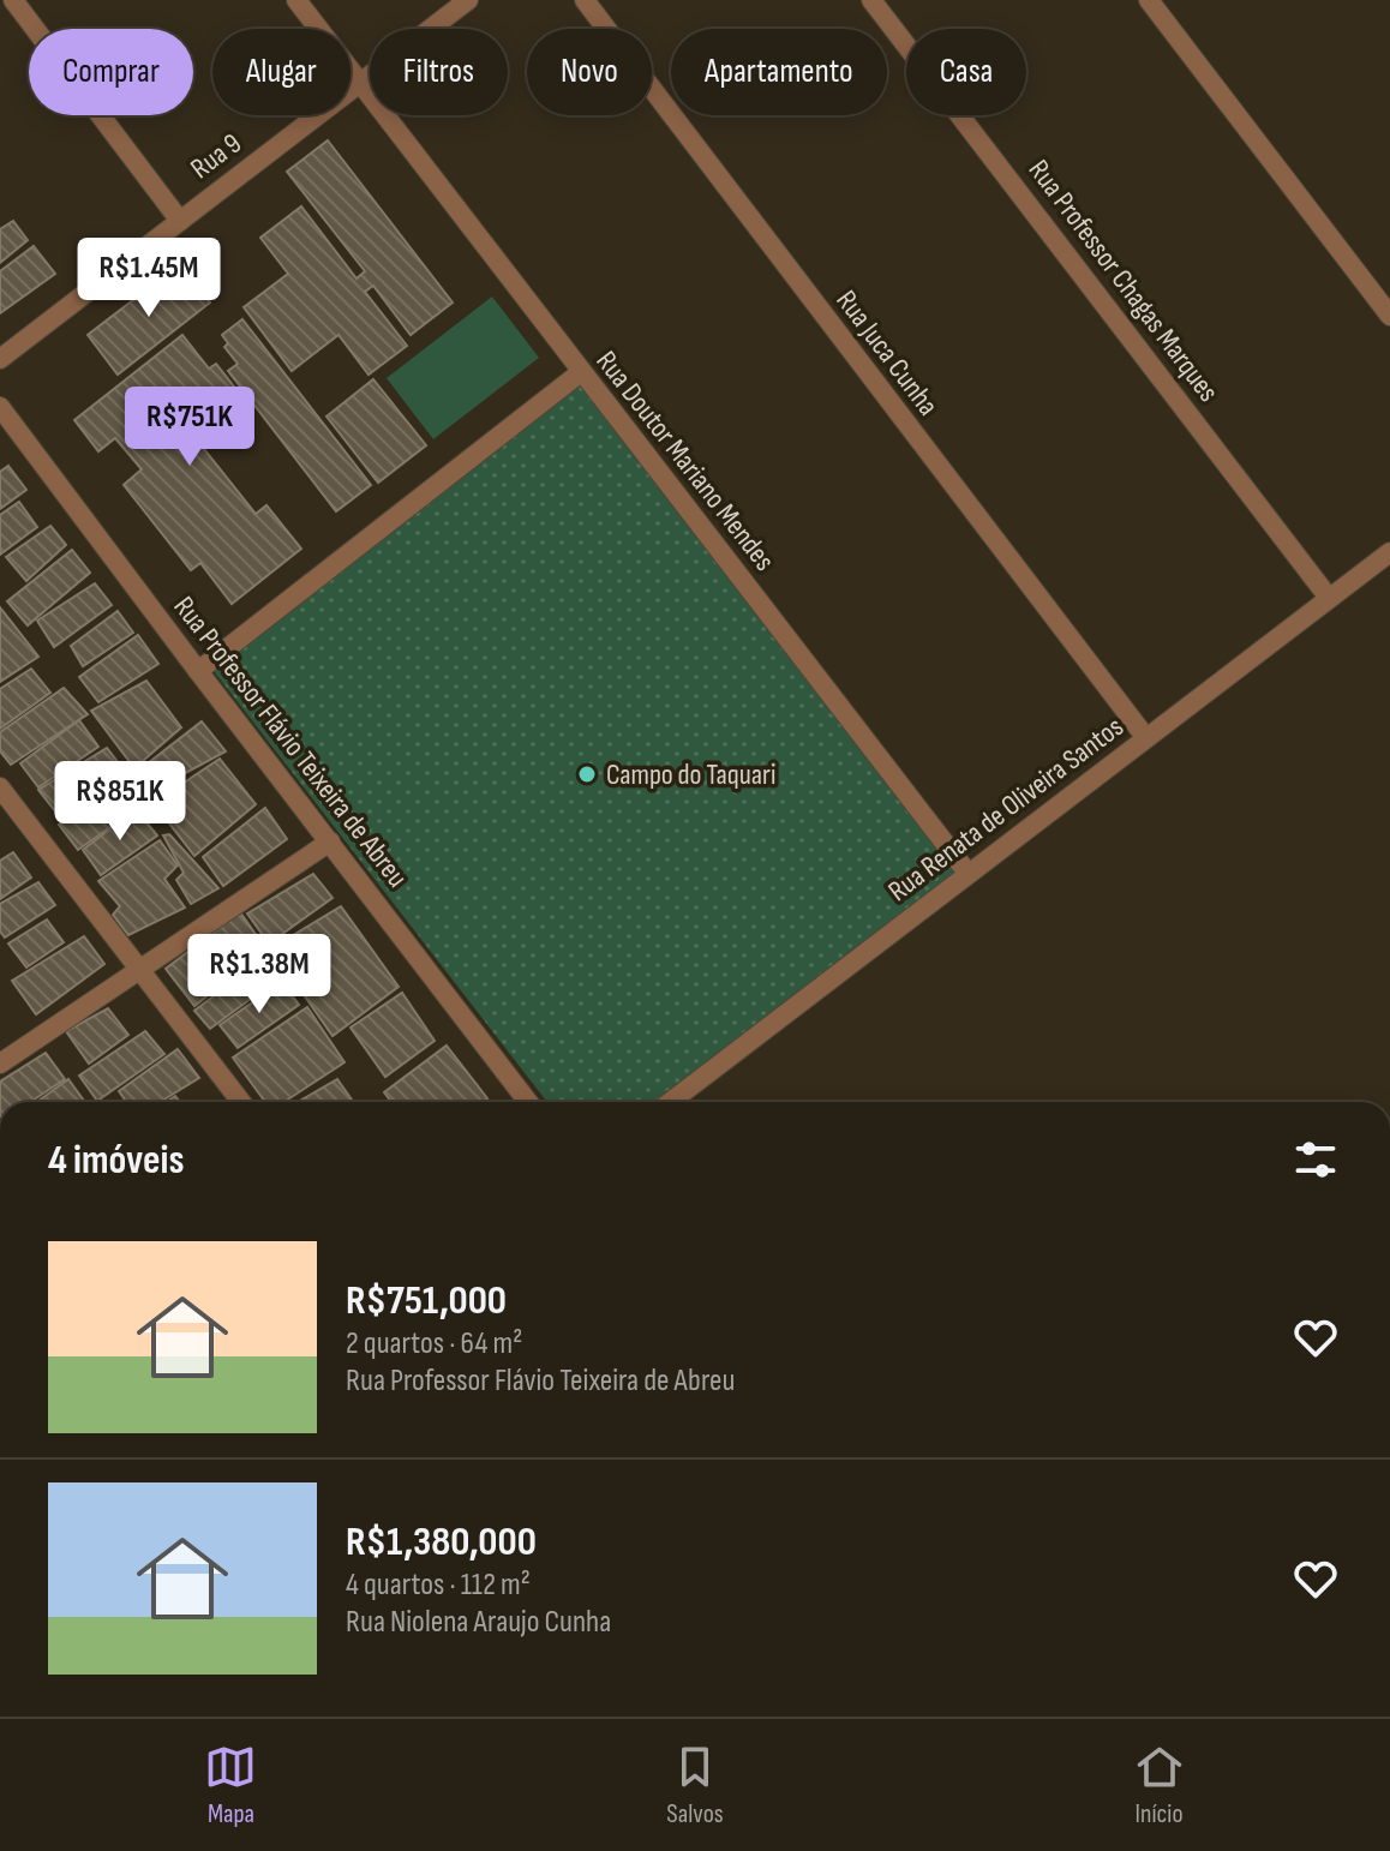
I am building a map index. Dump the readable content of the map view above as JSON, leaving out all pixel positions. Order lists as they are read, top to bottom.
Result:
{
  "streets": {
    "street": [
      "Rua 9",
      "Rua Professor Chagas Marques",
      "Rua Juca Cunha",
      "Rua Doutor Mariano Mendes",
      "Rua Professor Flávio Teixeira de Abreu",
      "Rua Renata de Oliveira Santos"
    ]
  },
  "crossings": [
    ["Rua 9", "Rua Doutor Mariano Mendes"],
    ["Rua Professor Chagas Marques", "Rua Renata de Oliveira Santos"],
    ["Rua Juca Cunha", "Rua Renata de Oliveira Santos"],
    ["Rua Doutor Mariano Mendes", "Rua Renata de Oliveira Santos"]
  ],
  "places": ["Campo do Taquari"],
  "page": {
    "chip": [
      "Comprar",
      "Alugar",
      "Filtros",
      "Novo",
      "Apartamento",
      "Casa"
    ],
    "price": [
      "R$1.45M",
      "R$751K",
      "R$851K",
      "R$1.38M"
    ],
    "heading": "4 imóveis",
    "list": [
      {
        "name": "R$751,000",
        "note": "2 quartos · 64 m² · Rua Professor Flávio Teixeira de Abreu"
      },
      {
        "name": "R$1,380,000",
        "note": "4 quartos · 112 m² · Rua Niolena Araujo Cunha"
      }
    ],
    "tabs": ["Mapa", "Salvos", "Início"]
  }
}
